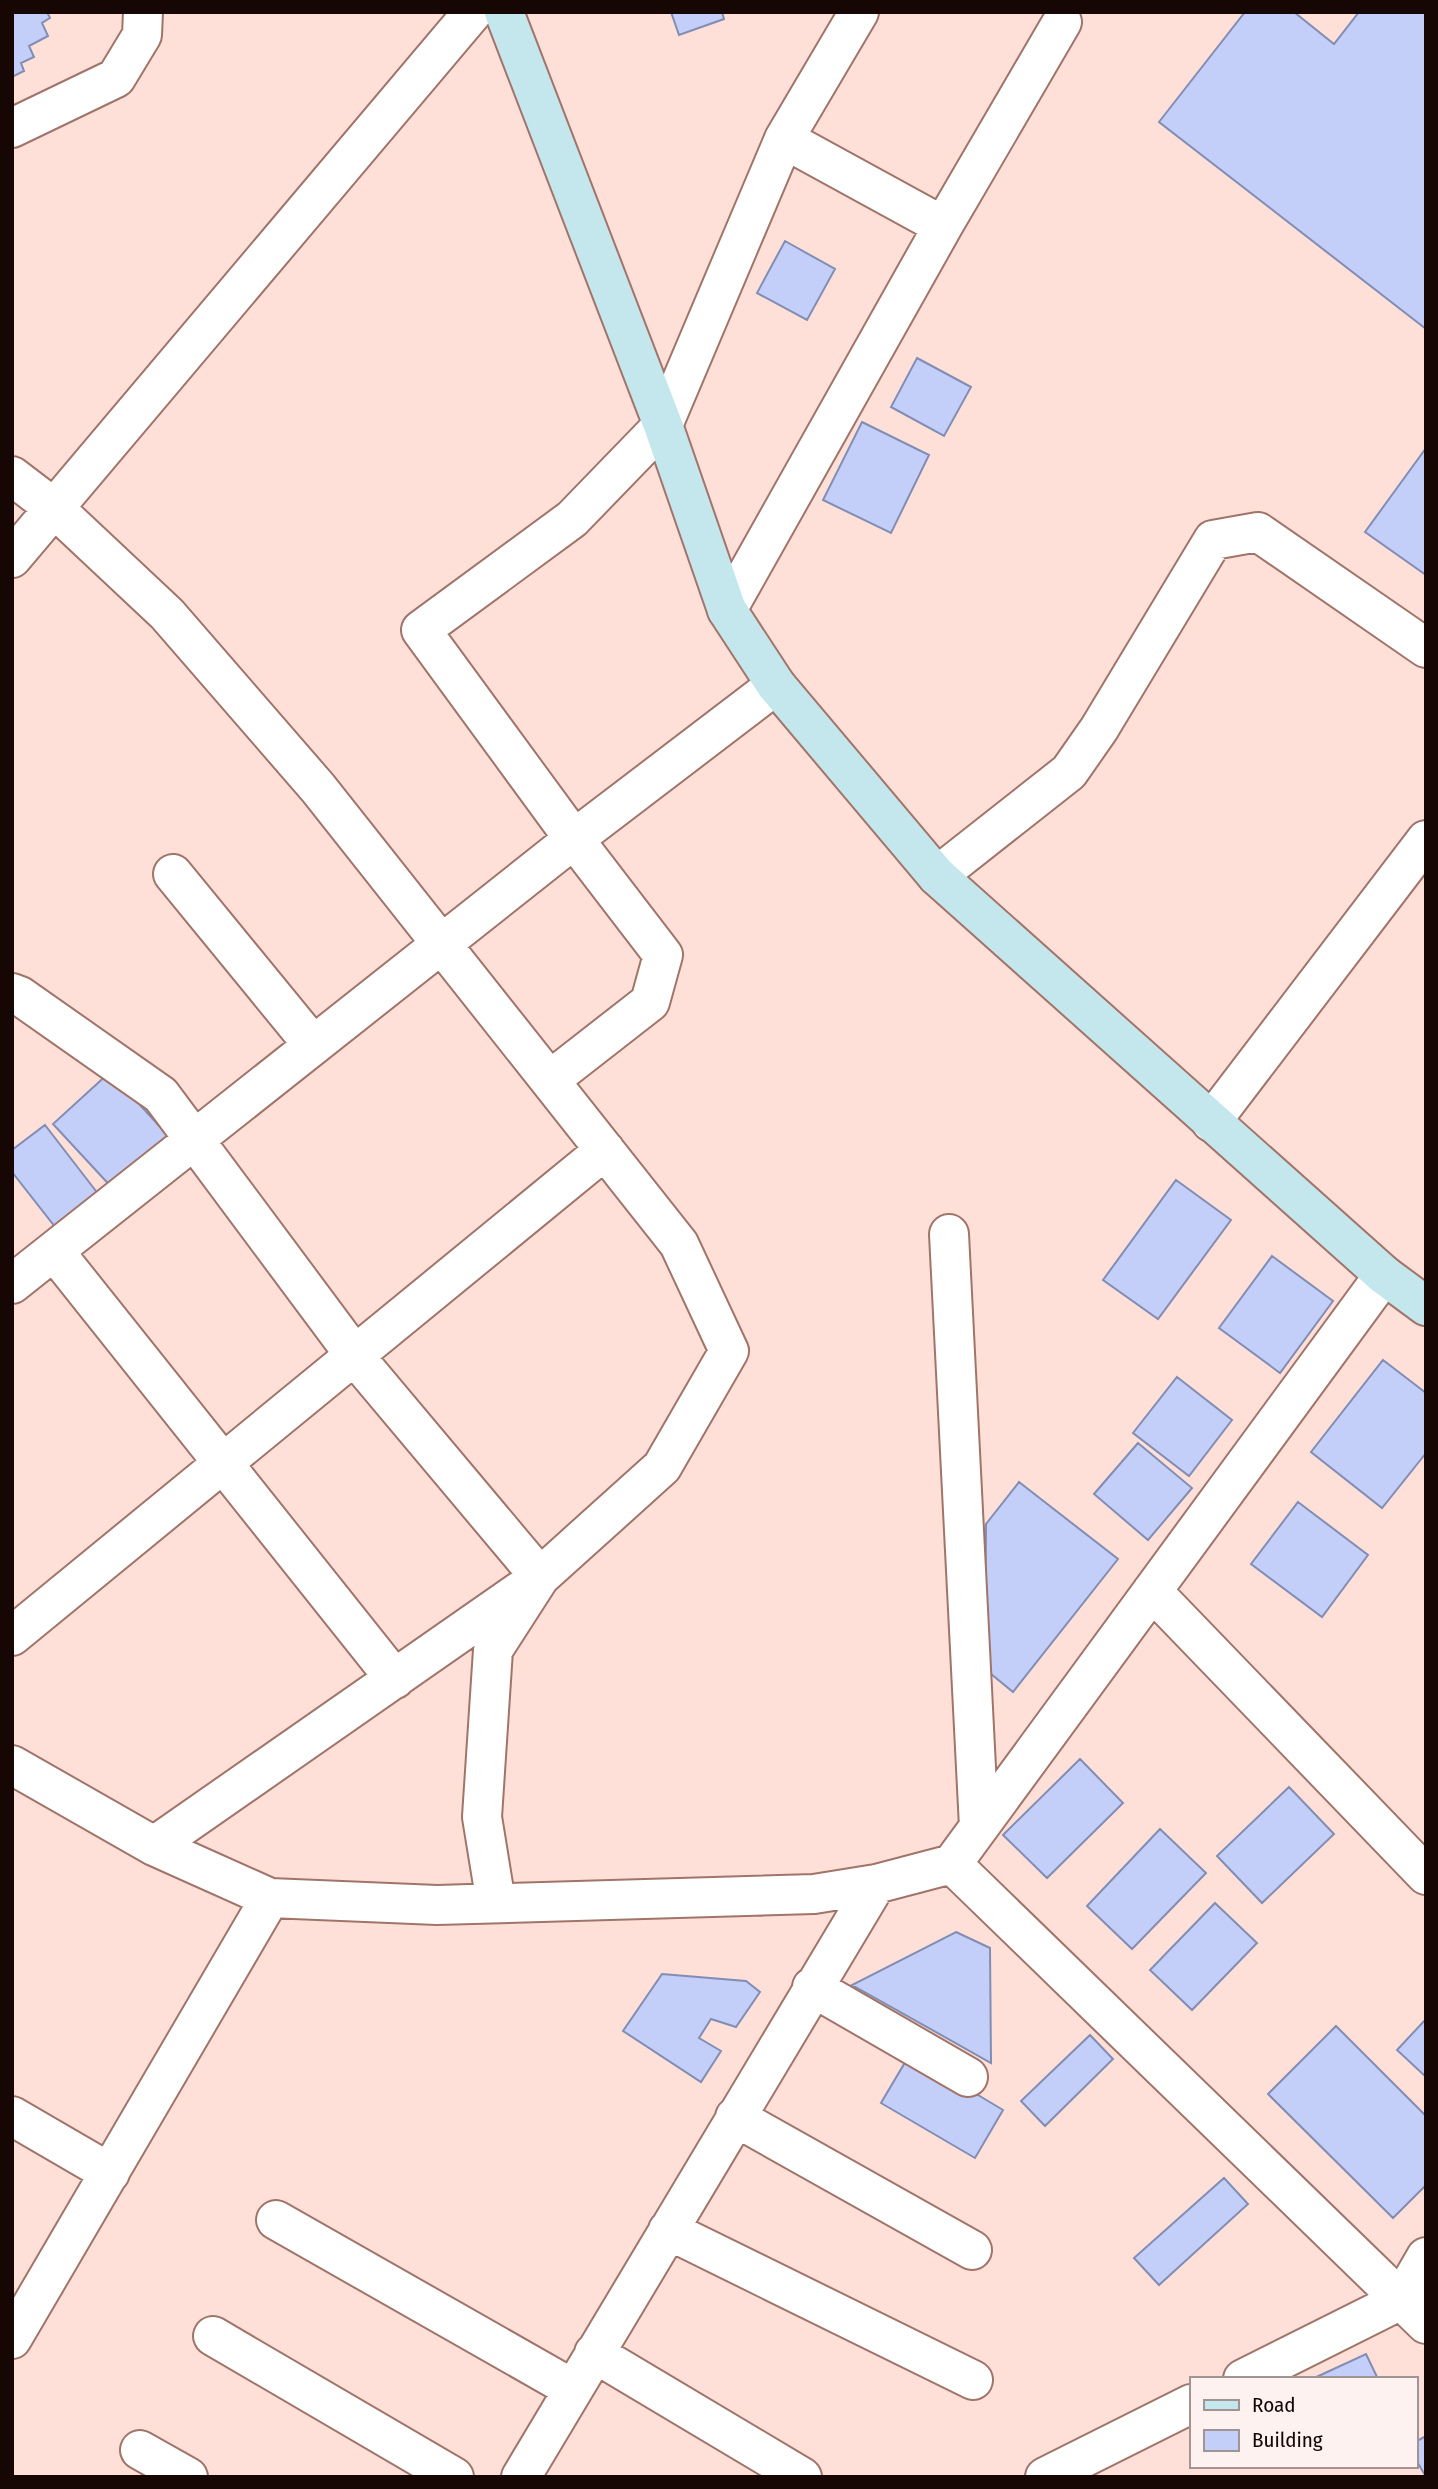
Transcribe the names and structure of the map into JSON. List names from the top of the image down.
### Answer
{
  "legend": ["Road", "Building"]
}
